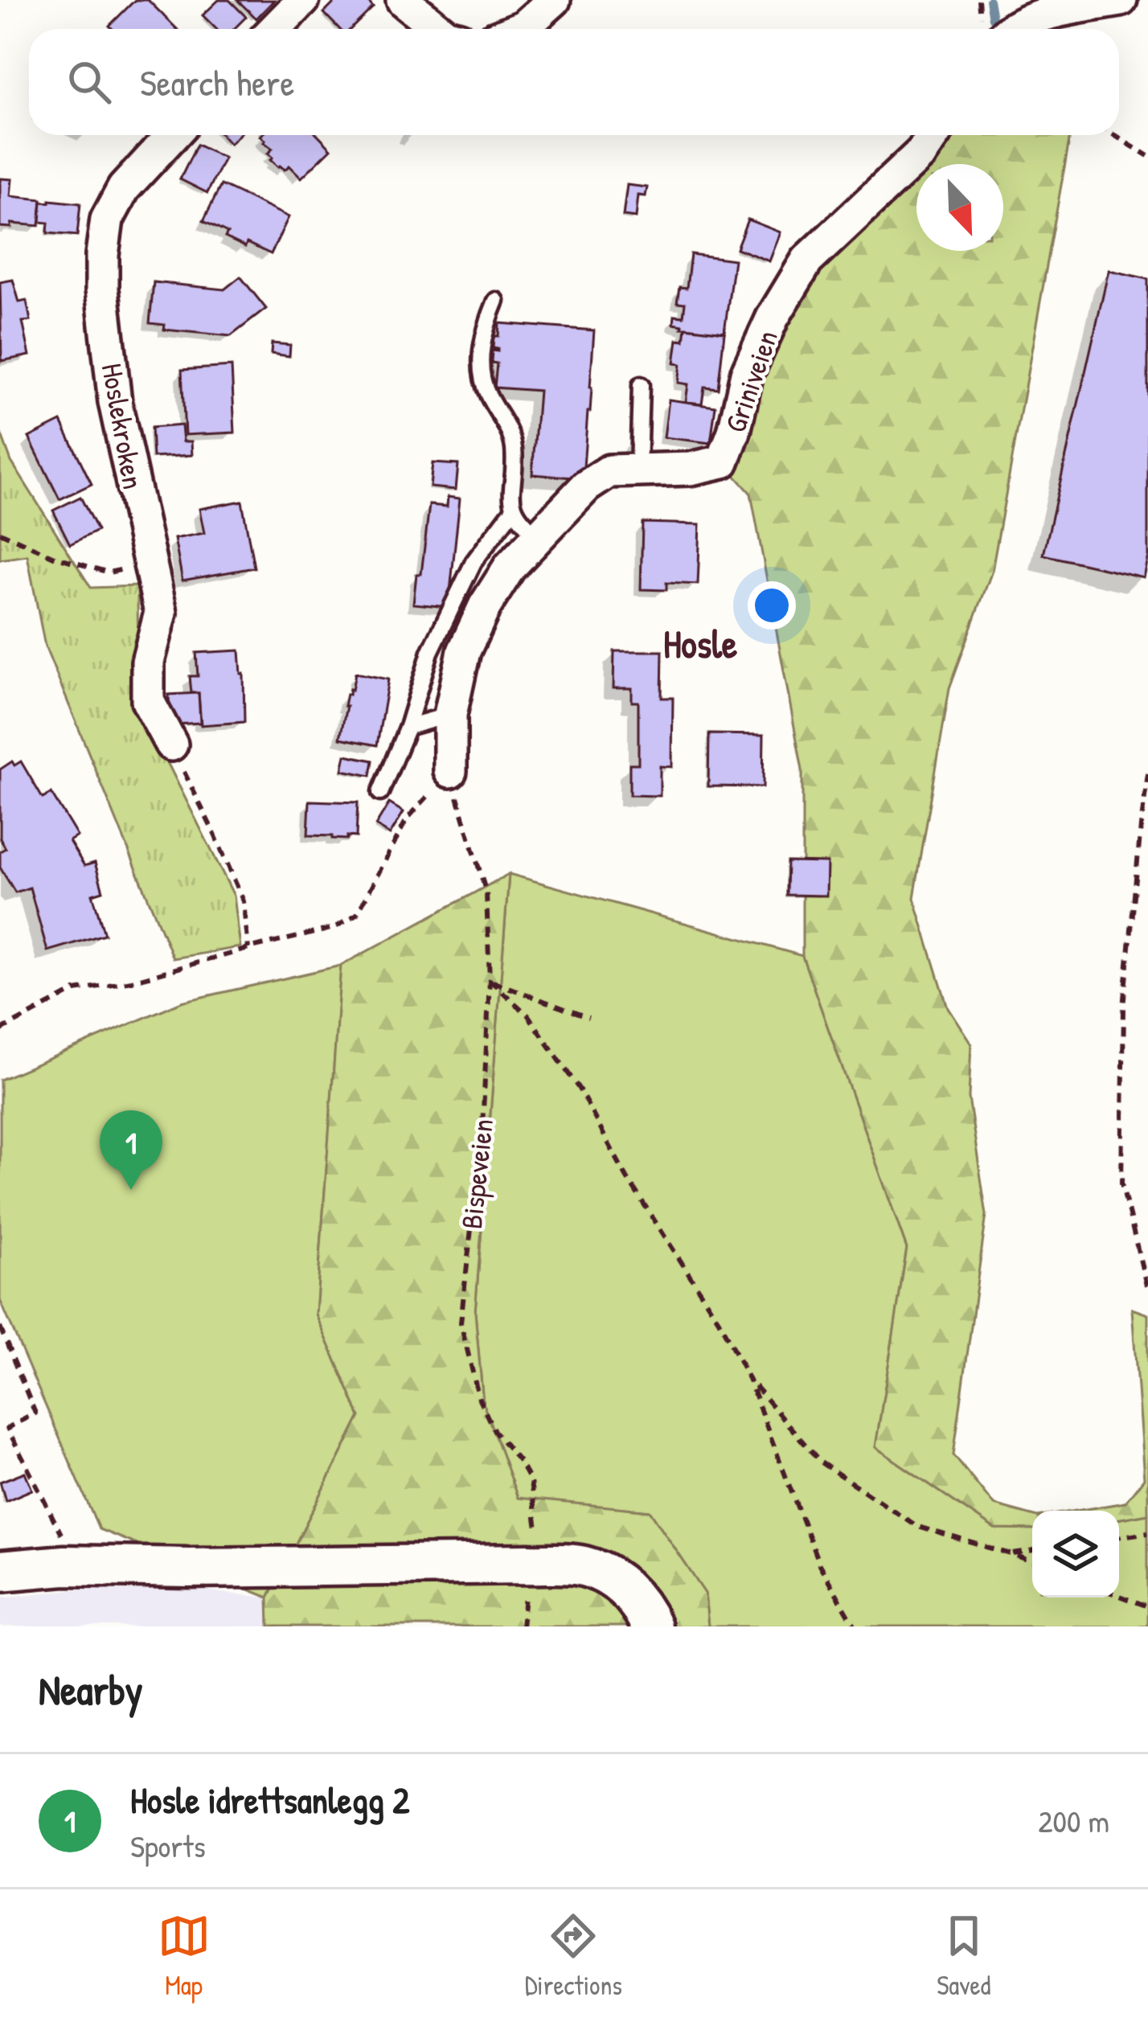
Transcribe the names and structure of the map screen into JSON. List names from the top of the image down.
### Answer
{
  "streets": {
    "street": ["Griniveien", "Hoslekroken"],
    "path": ["Bispeveien"]
  },
  "crossings": [
    ["Griniveien", "Bispeveien"]
  ],
  "districts": ["Hosle"],
  "north": "bottom right",
  "page": {
    "search": "Search here",
    "pins": "1",
    "heading": "Nearby",
    "list": [
      {
        "mark": "1",
        "name": "Hosle idrettsanlegg 2",
        "note": "Sports",
        "value": "200 m"
      }
    ],
    "nav": ["Map", "Directions", "Saved"]
  }
}
